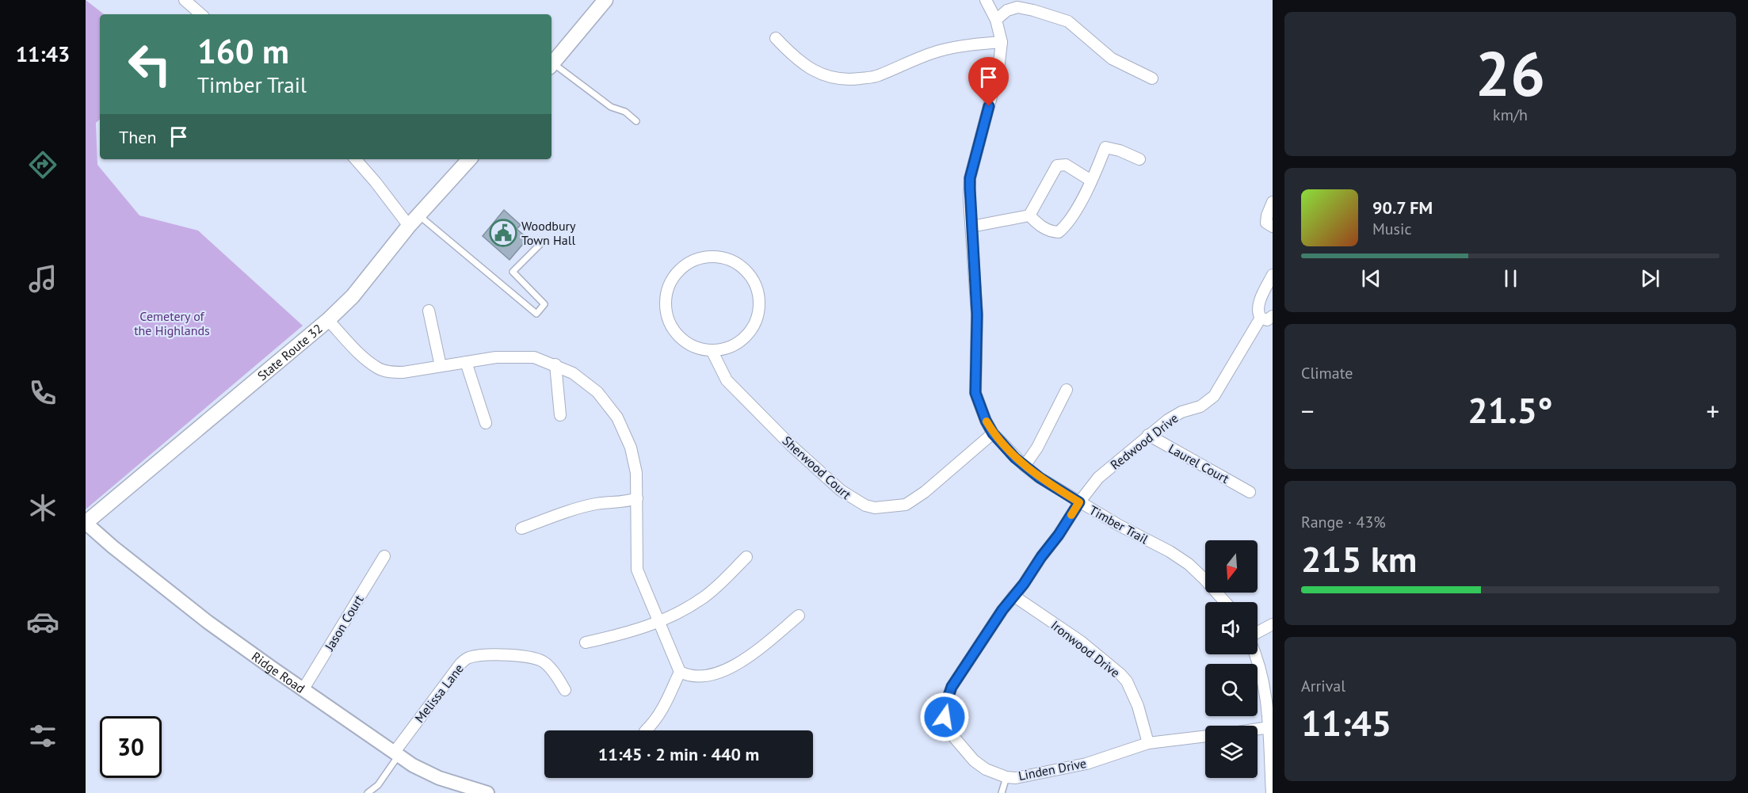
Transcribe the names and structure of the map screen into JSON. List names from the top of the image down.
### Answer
{
  "streets": {
    "main road": ["State Route 32"],
    "street": [
      "Redwood Drive",
      "Laurel Court",
      "Sherwood Court",
      "Timber Trail",
      "Jason Court",
      "Ironwood Drive",
      "Ridge Road",
      "Melissa Lane",
      "Linden Drive"
    ]
  },
  "crossings": [
    ["State Route 32", "Ridge Road"],
    ["Redwood Drive", "Laurel Court"],
    ["Redwood Drive", "Timber Trail"],
    ["Redwood Drive", "Linden Drive"],
    ["Sherwood Court", "Timber Trail"],
    ["Timber Trail", "Linden Drive"],
    ["Jason Court", "Ridge Road"],
    ["Ironwood Drive", "Linden Drive"],
    ["Ridge Road", "Melissa Lane"]
  ],
  "parks": ["Cemetery of the Highlands"],
  "places": {
    "public building": ["Woodbury Town Hall"]
  },
  "north": "bottom",
  "page": {
    "tabs": "11:43",
    "tile": [
      ["26", "km/h"],
      "Climate",
      ["Range · 43%", "215 km"],
      ["Arrival", "11:45"]
    ],
    "turn": ["160 m", "Timber Trail"],
    "then": "Then",
    "song": ["90.7 FM", "Music"],
    "heat": ["−", "21.5°", "+"],
    "limit": "30",
    "trip": "11:45 · 2 min · 440 m"
  }
}
